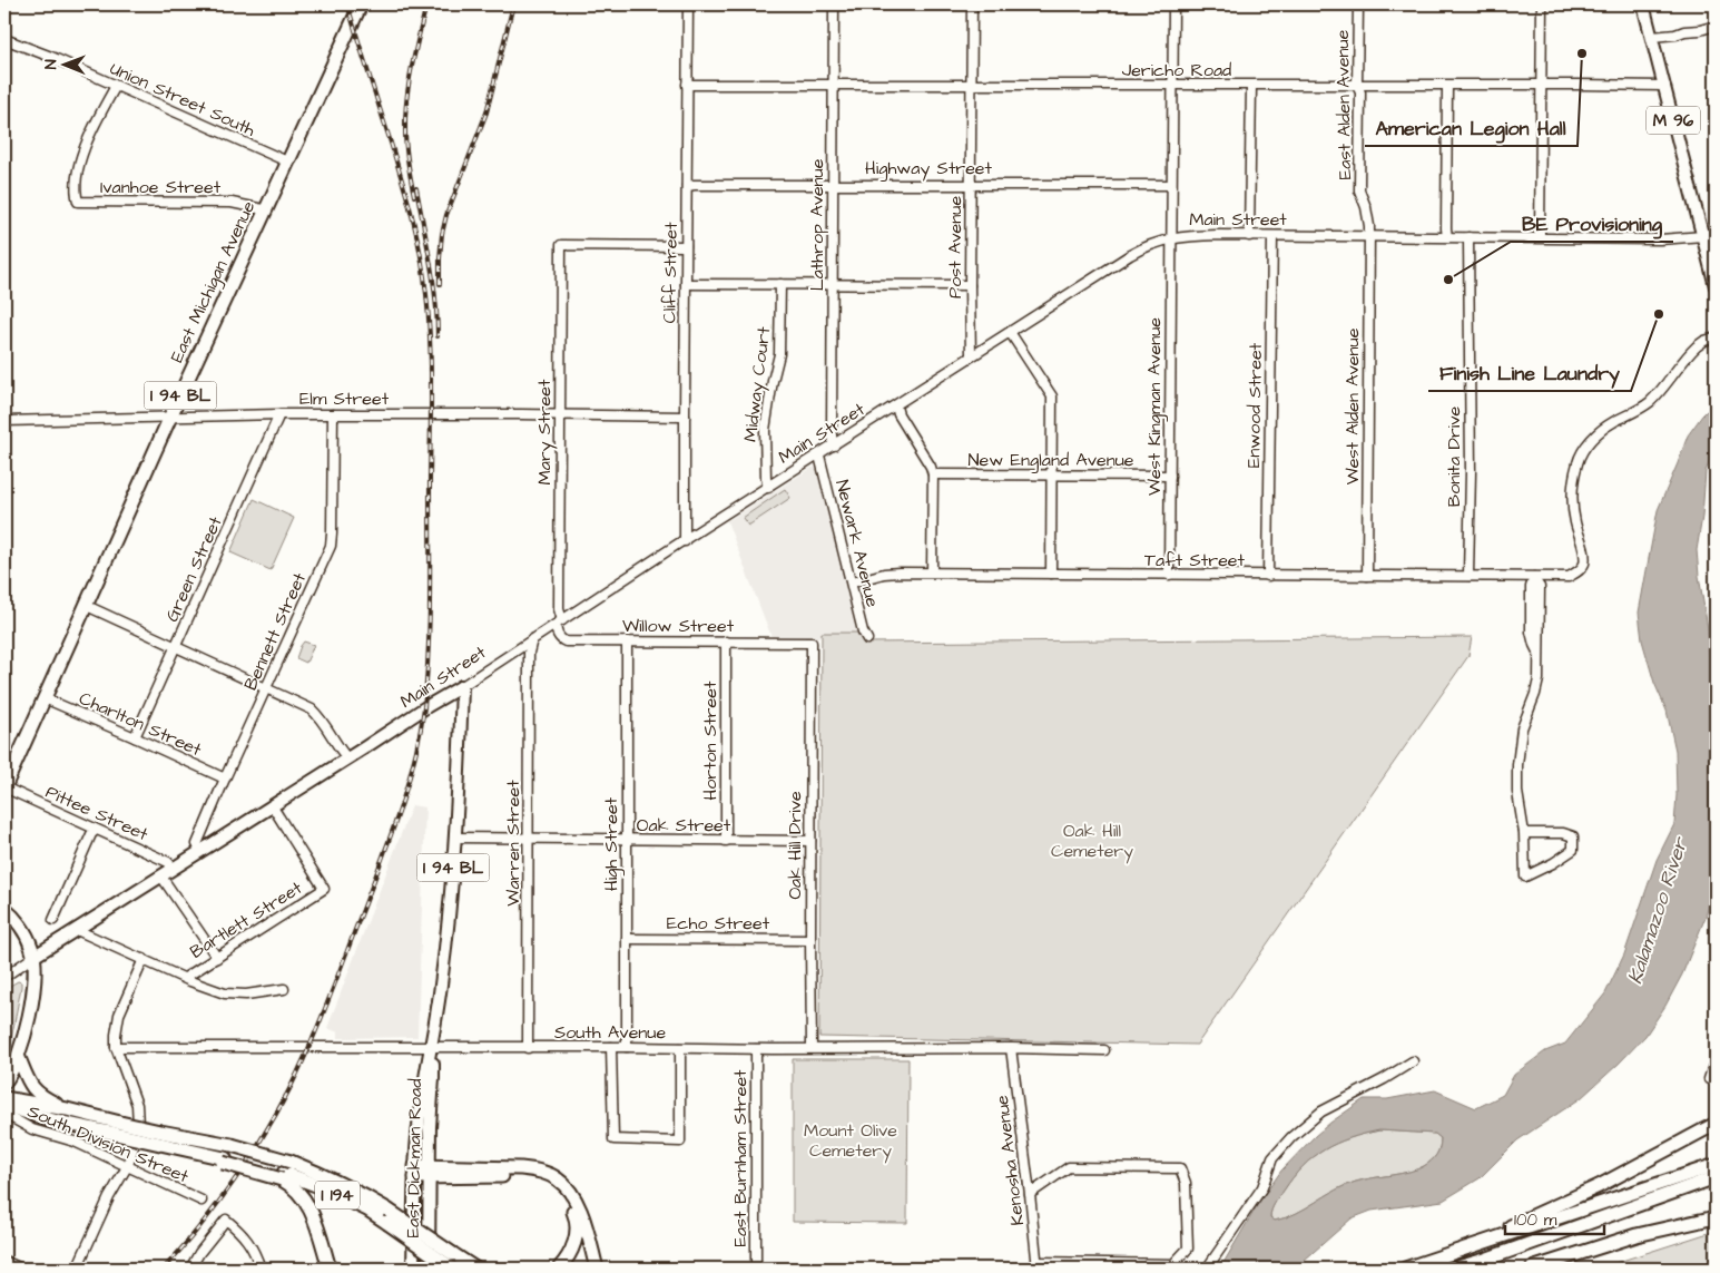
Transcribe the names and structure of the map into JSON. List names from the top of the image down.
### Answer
{
  "streets": {
    "highway": ["East Michigan Avenue", "I 94 BL", "I 194"],
    "main road": ["M 96", "Main Street", "East Dickman Road"],
    "street": [
      "Jericho Road",
      "Union Street South",
      "East Alden Avenue",
      "Highway Street",
      "Ivanhoe Street",
      "Lathrop Avenue",
      "Post Avenue",
      "Cliff Street",
      "Midway Court",
      "Elm Street",
      "Enwood Street",
      "West Kingman Avenue",
      "West Alden Avenue",
      "Mary Street",
      "Bonita Drive",
      "New England Avenue",
      "Newark Avenue",
      "Taft Street",
      "Green Street",
      "Willow Street",
      "Bennett Street",
      "Charlton Street",
      "Horton Street",
      "Pittee Street",
      "Oak Street",
      "Warren Street",
      "High Street",
      "Oak Hill Drive",
      "Bartlett Street",
      "Echo Street",
      "South Avenue",
      "South Division Street",
      "East Burnham Street",
      "Kenosha Avenue"
    ]
  },
  "crossings": [
    ["Jericho Road", "East Alden Avenue"],
    ["Jericho Road", "M 96"],
    ["Jericho Road", "Lathrop Avenue"],
    ["Jericho Road", "Post Avenue"],
    ["Jericho Road", "Cliff Street"],
    ["Jericho Road", "West Kingman Avenue"],
    ["Union Street South", "Ivanhoe Street"],
    ["Union Street South", "East Michigan Avenue"],
    ["East Alden Avenue", "Main Street"],
    ["East Alden Avenue", "West Alden Avenue"],
    ["M 96", "Main Street"],
    ["Highway Street", "Lathrop Avenue"],
    ["Highway Street", "Post Avenue"],
    ["Highway Street", "Cliff Street"],
    ["Highway Street", "West Kingman Avenue"],
    ["Ivanhoe Street", "East Michigan Avenue"],
    ["Main Street", "Lathrop Avenue"],
    ["Main Street", "Post Avenue"],
    ["Main Street", "Cliff Street"],
    ["Main Street", "Midway Court"],
    ["Main Street", "Enwood Street"],
    ["Main Street", "West Kingman Avenue"],
    ["Main Street", "West Alden Avenue"],
    ["Main Street", "Mary Street"],
    ["Main Street", "Bonita Drive"],
    ["Main Street", "Newark Avenue"],
    ["Main Street", "Willow Street"],
    ["Main Street", "Bennett Street"],
    ["Main Street", "Pittee Street"],
    ["Main Street", "Warren Street"],
    ["Main Street", "Bartlett Street"],
    ["Main Street", "East Dickman Road"],
    ["Cliff Street", "Elm Street"],
    ["Cliff Street", "Mary Street"],
    ["East Michigan Avenue", "Elm Street"],
    ["East Michigan Avenue", "Charlton Street"],
    ["East Michigan Avenue", "Pittee Street"],
    ["Elm Street", "Mary Street"],
    ["Elm Street", "Green Street"],
    ["Elm Street", "Bennett Street"],
    ["Enwood Street", "Taft Street"],
    ["West Kingman Avenue", "New England Avenue"],
    ["West Kingman Avenue", "Taft Street"],
    ["West Alden Avenue", "Taft Street"],
    ["Mary Street", "Willow Street"],
    ["Bonita Drive", "Taft Street"],
    ["Newark Avenue", "Taft Street"],
    ["Green Street", "Charlton Street"],
    ["Willow Street", "Horton Street"],
    ["Willow Street", "High Street"],
    ["Willow Street", "Oak Hill Drive"],
    ["Bennett Street", "Charlton Street"],
    ["Horton Street", "Oak Street"],
    ["Oak Street", "Warren Street"],
    ["Oak Street", "High Street"],
    ["Oak Street", "Oak Hill Drive"],
    ["Oak Street", "East Dickman Road"],
    ["Warren Street", "South Avenue"],
    ["High Street", "Echo Street"],
    ["High Street", "South Avenue"],
    ["Oak Hill Drive", "Echo Street"],
    ["Oak Hill Drive", "South Avenue"],
    ["South Avenue", "East Dickman Road"],
    ["South Avenue", "East Burnham Street"],
    ["South Avenue", "Kenosha Avenue"]
  ],
  "water": ["Kalamazoo River"],
  "parks": ["Oak Hill Cemetery", "Mount Olive Cemetery"],
  "places": ["American Legion Hall", "BE Provisioning", "Finish Line Laundry"],
  "scale_bar": "100 m",
  "north": "left"
}
